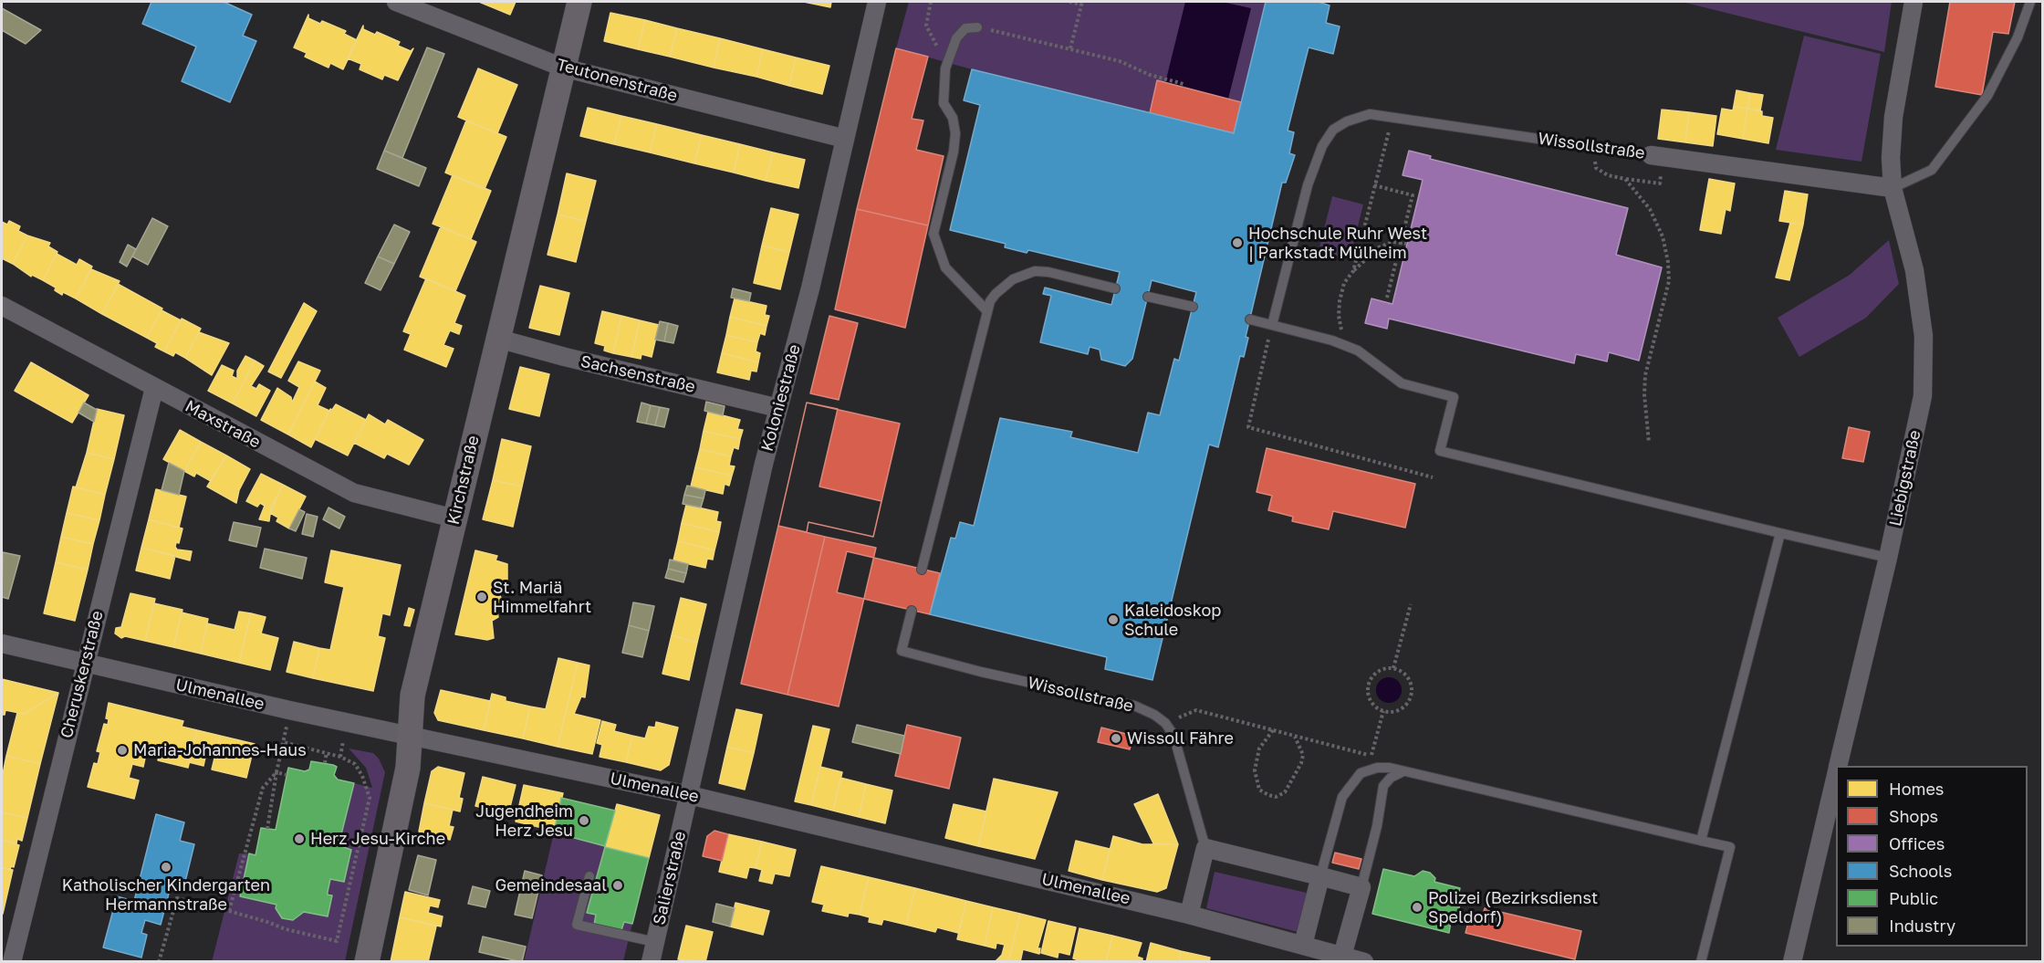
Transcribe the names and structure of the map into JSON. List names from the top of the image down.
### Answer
{
  "streets": {
    "street": [
      "Teutonenstraße",
      "Wissollstraße",
      "Sachsenstraße",
      "Koloniestraße",
      "Maxstraße",
      "Liebigstraße",
      "Kirchstraße",
      "Cheruskerstraße",
      "Ulmenallee",
      "Salierstraße"
    ]
  },
  "crossings": [
    ["Teutonenstraße", "Koloniestraße"],
    ["Teutonenstraße", "Kirchstraße"],
    ["Wissollstraße", "Liebigstraße"],
    ["Sachsenstraße", "Koloniestraße"],
    ["Sachsenstraße", "Kirchstraße"],
    ["Koloniestraße", "Ulmenallee"],
    ["Koloniestraße", "Salierstraße"],
    ["Maxstraße", "Kirchstraße"],
    ["Maxstraße", "Cheruskerstraße"],
    ["Kirchstraße", "Ulmenallee"],
    ["Cheruskerstraße", "Ulmenallee"],
    ["Ulmenallee", "Salierstraße"]
  ],
  "places": [
    "Hochschule Ruhr West | Parkstadt Mülheim",
    "St. Mariä Himmelfahrt",
    "Kaleidoskop Schule",
    "Wissoll Fähre",
    "Maria-Johannes-Haus",
    "Jugendheim Herz Jesu",
    "Herz Jesu-Kirche",
    "Katholischer Kindergarten Hermannstraße",
    "Gemeindesaal",
    "Polizei (Bezirksdienst Speldorf)"
  ],
  "legend": [
    "Homes",
    "Shops",
    "Offices",
    "Schools",
    "Public",
    "Industry"
  ]
}
